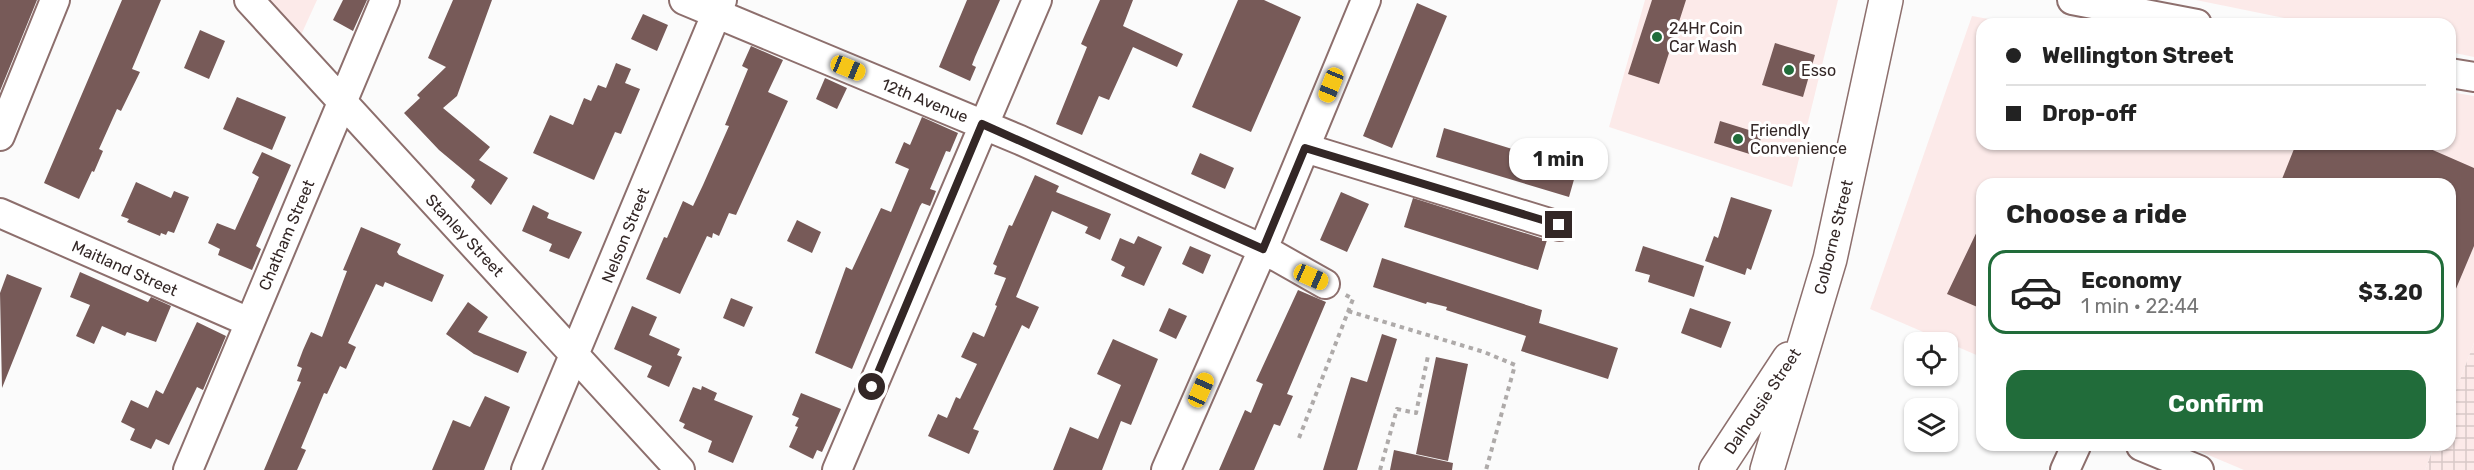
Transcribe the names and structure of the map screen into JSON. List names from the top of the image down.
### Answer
{
  "streets": {
    "main road": ["Colborne Street", "Dalhousie Street"],
    "street": [
      "12th Avenue",
      "Chatham Street",
      "Stanley Street",
      "Nelson Street",
      "Maitland Street"
    ]
  },
  "crossings": [
    ["12th Avenue", "Nelson Street"],
    ["Chatham Street", "Stanley Street"],
    ["Chatham Street", "Maitland Street"],
    ["Stanley Street", "Nelson Street"],
    ["Colborne Street", "Dalhousie Street"]
  ],
  "places": ["24Hr Coin Car Wash", "Esso", "Friendly Convenience"],
  "page": {
    "banner": ["Wellington Street", "Drop-off"],
    "bubble": "1 min",
    "heading": "Choose a ride",
    "list": [
      {
        "name": "Economy",
        "note": "1 min · 22:44",
        "value": "$3.20"
      }
    ],
    "buttons": "Confirm"
  }
}
